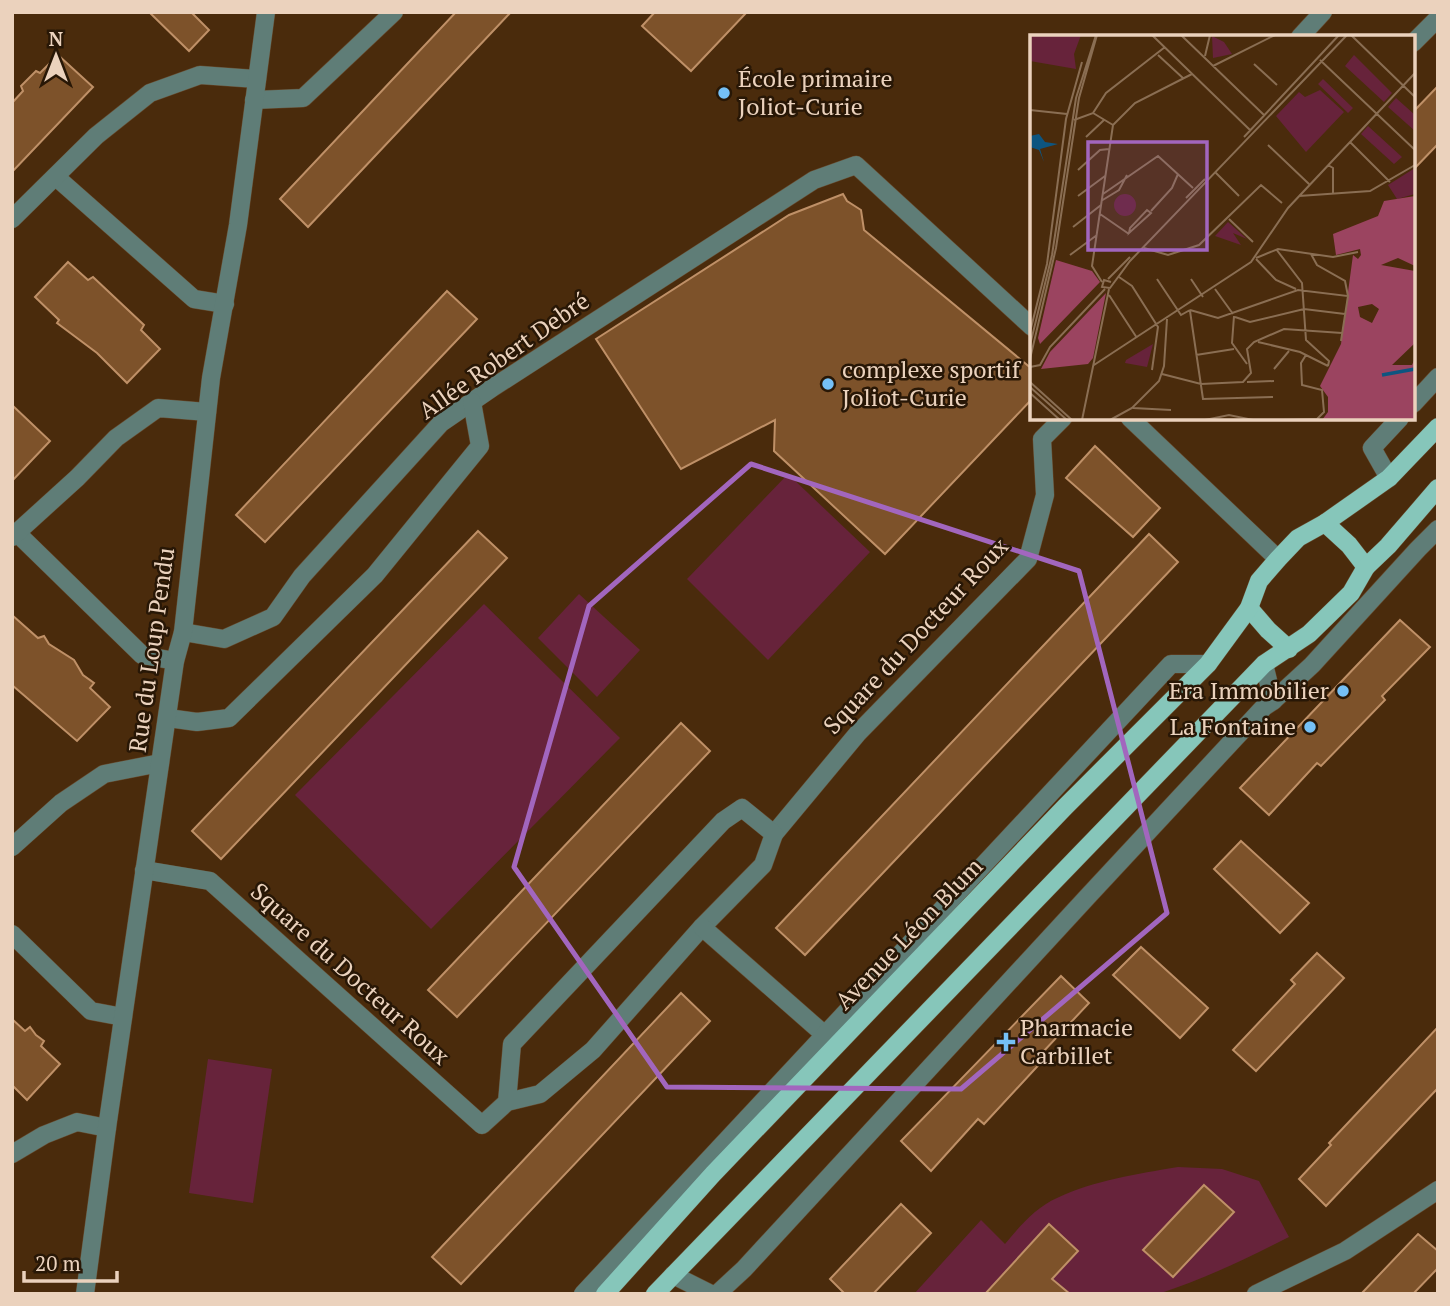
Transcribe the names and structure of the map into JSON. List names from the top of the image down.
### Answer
{
  "streets": {
    "main road": ["Avenue Léon Blum"],
    "street": ["Allée Robert Debré", "Square du Docteur Roux", "Rue du Loup Pendu"]
  },
  "crossings": [
    ["Allée Robert Debré", "Rue du Loup Pendu"],
    ["Square du Docteur Roux", "Rue du Loup Pendu"]
  ],
  "places": {
    "other": [
      "École primaire Joliot-Curie",
      "complexe sportif Joliot-Curie",
      "Era Immobilier",
      "La Fontaine"
    ],
    "health": ["Pharmacie Carbillet"]
  },
  "scale_bar": "20 m",
  "north": "top"
}
